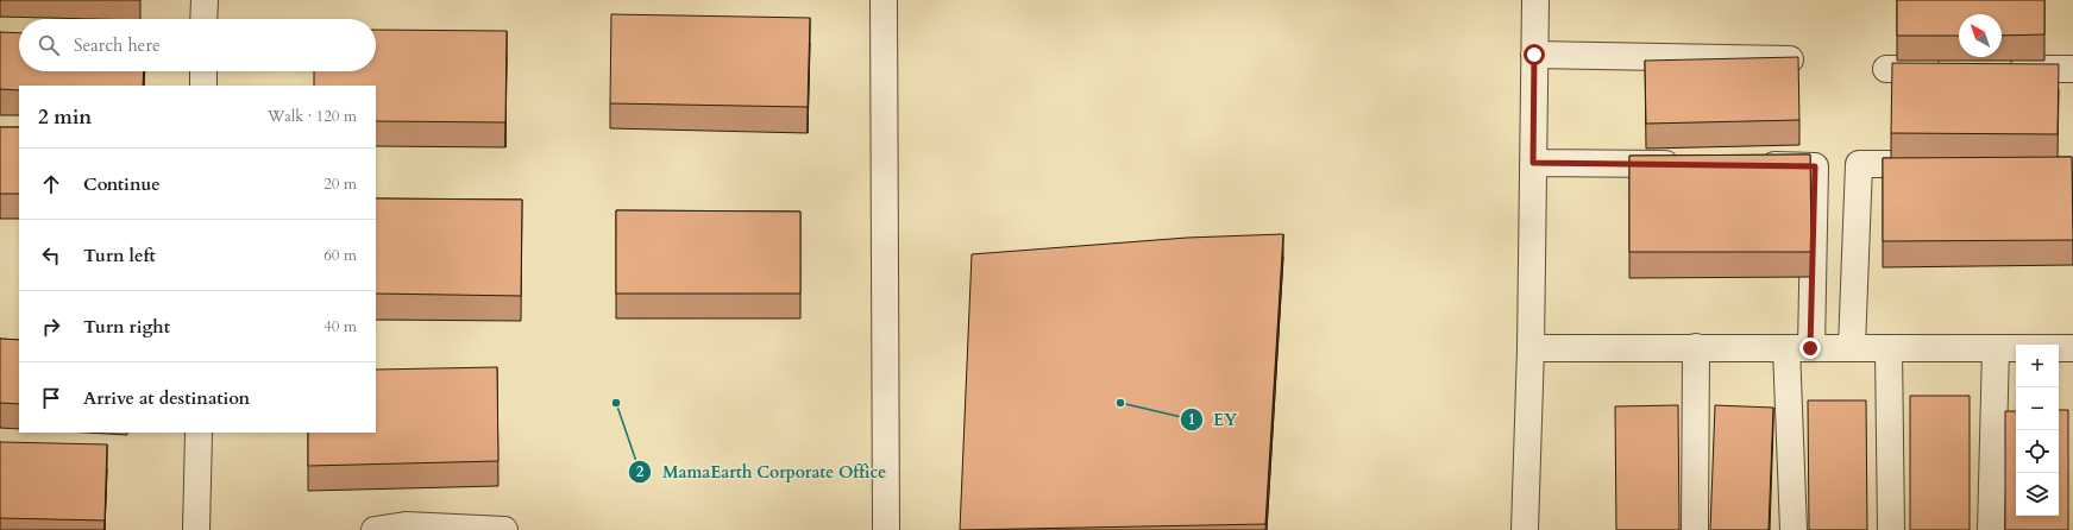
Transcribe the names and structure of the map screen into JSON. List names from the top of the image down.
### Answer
{
  "places": ["MamaEarth Corporate Office", "EY"],
  "north": "top left",
  "page": {
    "search": "Search here",
    "heading": ["2 min", "Walk · 120 m"],
    "list": [
      ["Continue", "20 m"],
      ["Turn left", "60 m"],
      ["Turn right", "40 m"],
      "Arrive at destination"
    ],
    "map_buttons": ["+", "−"]
  }
}
